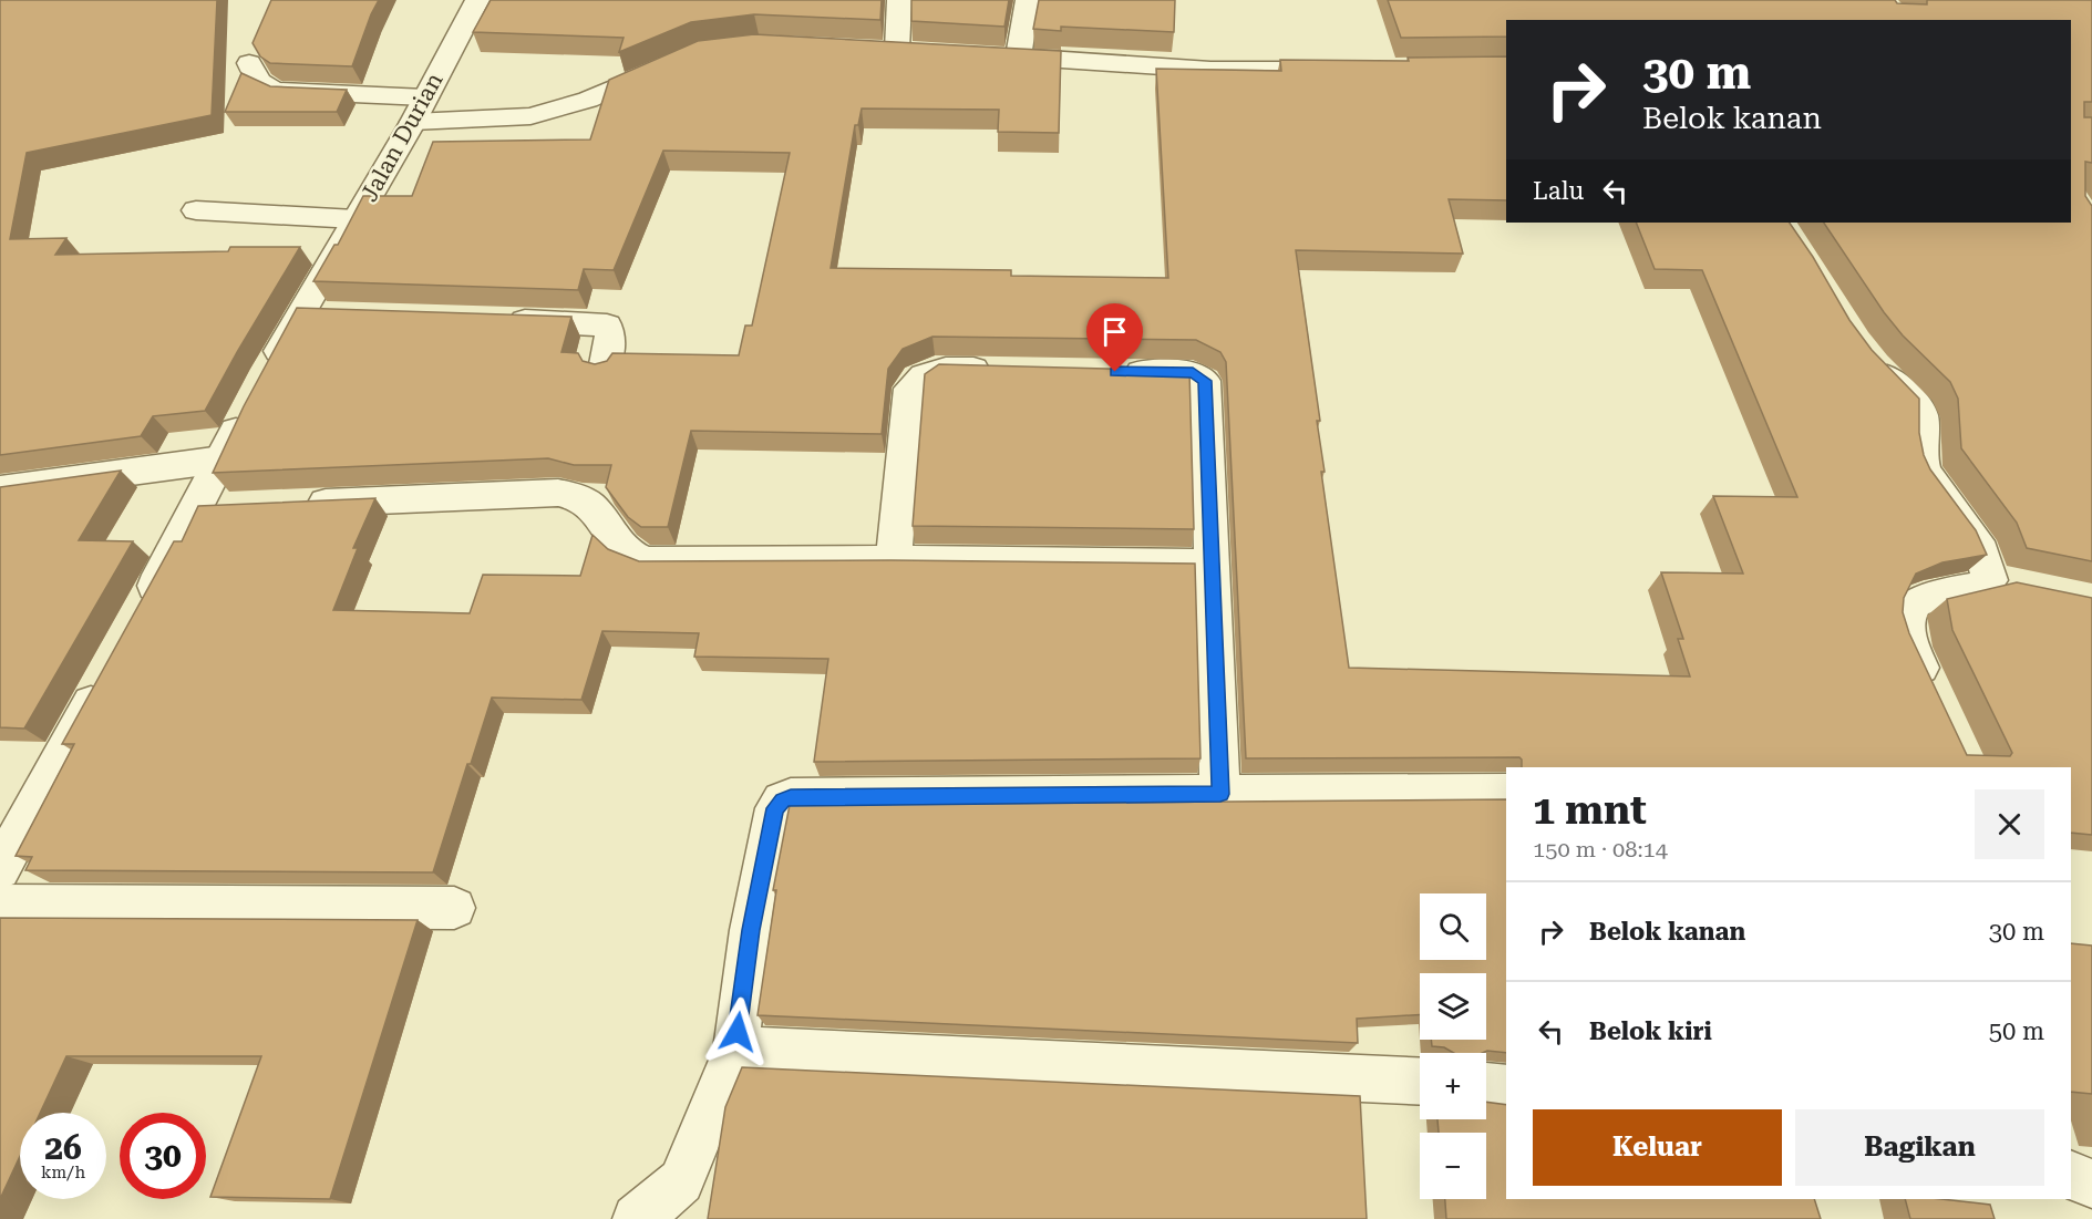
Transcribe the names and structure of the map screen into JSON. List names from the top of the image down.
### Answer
{
  "streets": {
    "street": ["Jalan Durian"]
  },
  "page": {
    "turn": ["30 m", "Belok kanan"],
    "then": "Lalu",
    "heading": ["1 mnt", "150 m · 08:14"],
    "list": [
      {
        "name": "Belok kanan",
        "value": "30 m"
      },
      {
        "name": "Belok kiri",
        "value": "50 m"
      }
    ],
    "map_buttons": ["+", "−"],
    "buttons": ["Keluar", "Bagikan"],
    "speed": "26 km/h",
    "limit": "30"
  }
}
